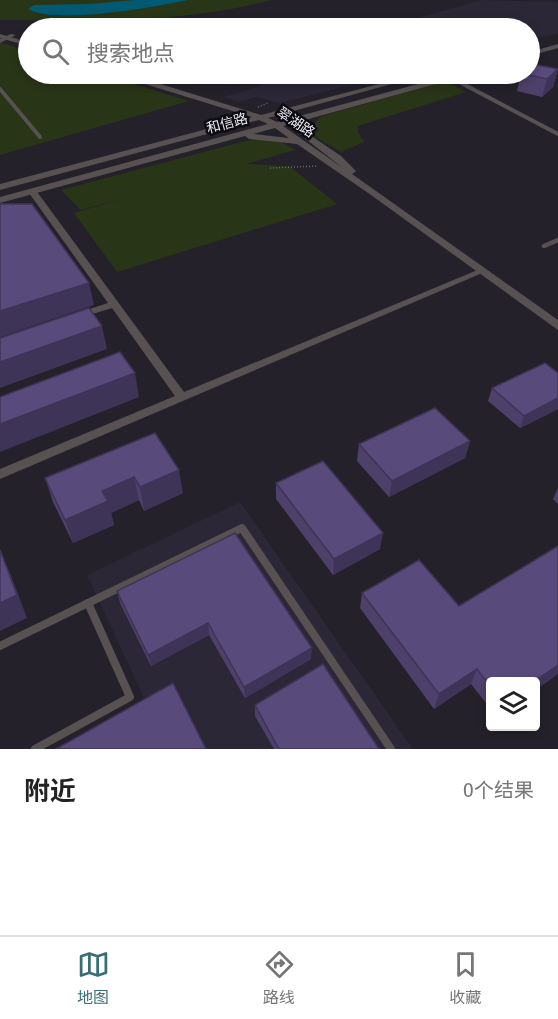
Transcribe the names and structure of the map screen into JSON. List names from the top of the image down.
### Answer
{
  "streets": {
    "street": ["翠湖路", "和信路"]
  },
  "crossings": [
    ["翠湖路", "和信路"]
  ],
  "page": {
    "search": "搜索地点",
    "heading": ["附近", "0个结果"],
    "nav": ["地图", "路线", "收藏"]
  }
}
